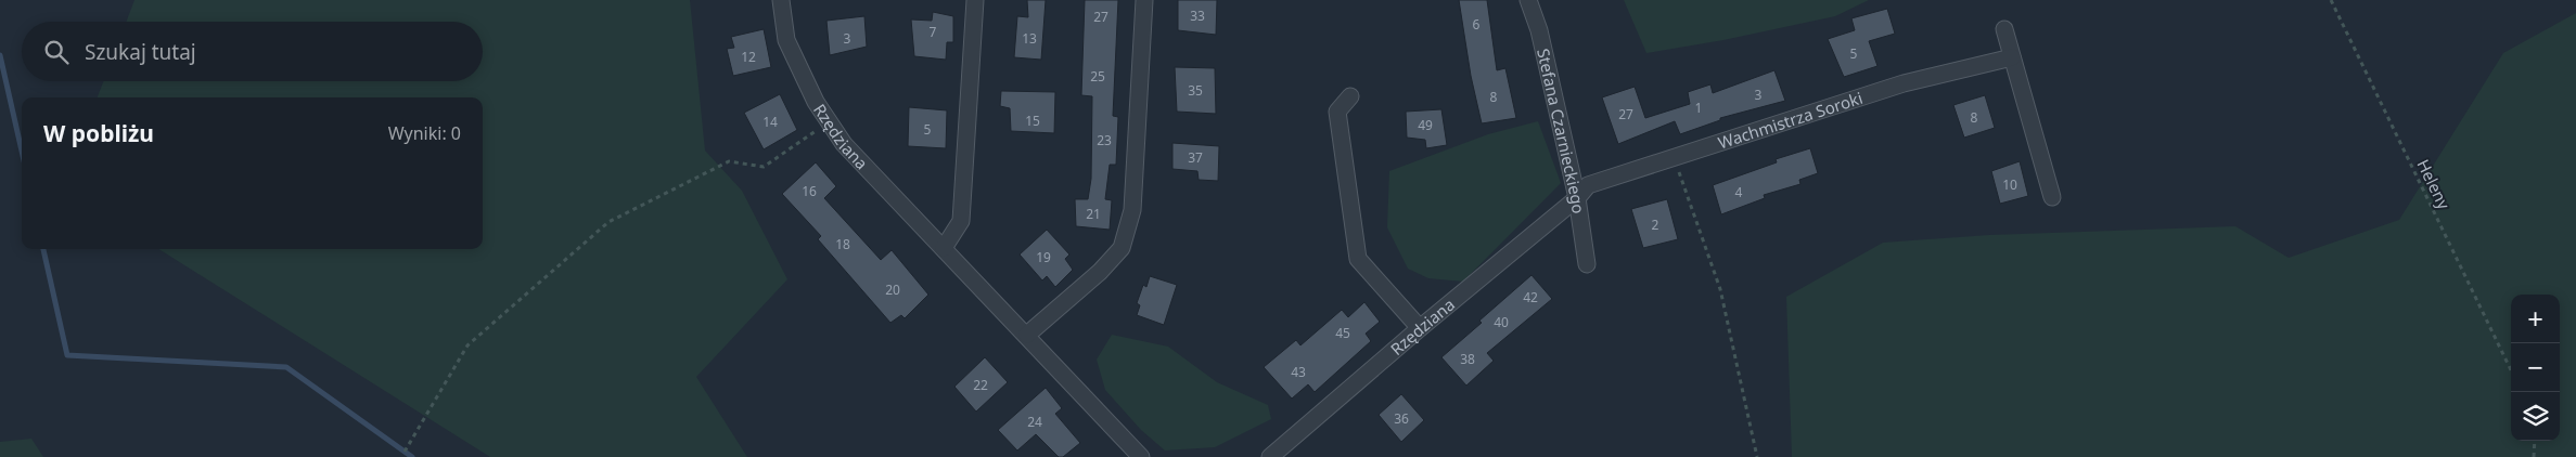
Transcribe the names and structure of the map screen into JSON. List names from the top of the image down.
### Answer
{
  "streets": {
    "street": ["Wachmistrza Soroki", "Stefana Czarnieckiego", "Rzędziana"],
    "path": ["Heleny"]
  },
  "crossings": [
    ["Wachmistrza Soroki", "Stefana Czarnieckiego"],
    ["Wachmistrza Soroki", "Rzędziana"],
    ["Stefana Czarnieckiego", "Rzędziana"]
  ],
  "house_numbers": [
    "33",
    "27",
    "6",
    "7",
    "3",
    "13",
    "5",
    "12",
    "25",
    "35",
    "3",
    "8",
    "1",
    "27",
    "8",
    "15",
    "14",
    "49",
    "5",
    "23",
    "37",
    "10",
    "16",
    "4",
    "21",
    "2",
    "18",
    "19",
    "20",
    "42",
    "40",
    "45",
    "38",
    "43",
    "22",
    "36",
    "24"
  ],
  "page": {
    "search": "Szukaj tutaj",
    "heading": ["W pobliżu", "Wyniki: 0"],
    "map_buttons": ["+", "−"]
  }
}
